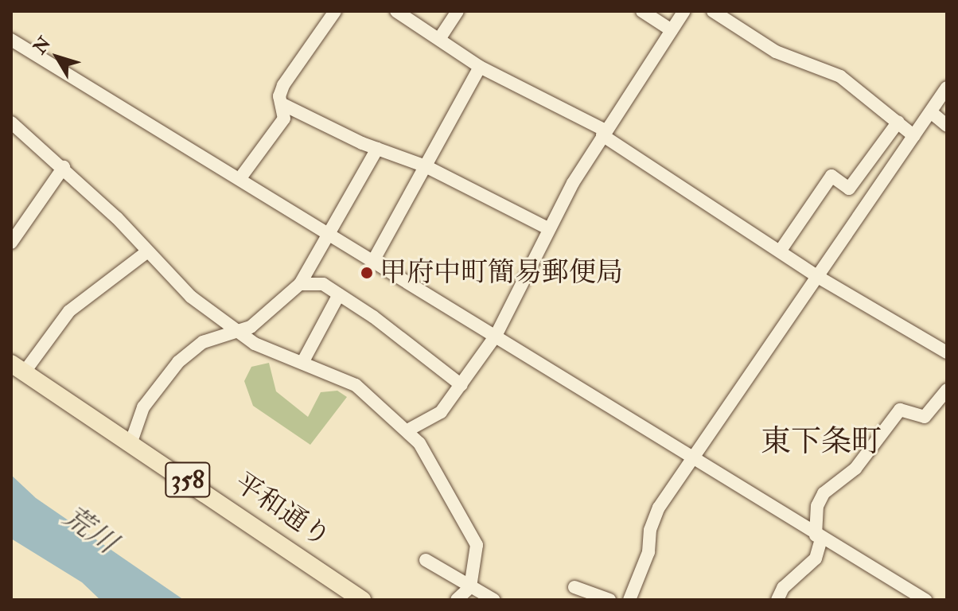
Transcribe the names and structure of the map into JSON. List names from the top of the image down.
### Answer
{
  "streets": {
    "highway": ["358", "平和通り"]
  },
  "districts": ["東下条町"],
  "water": ["荒川"],
  "places": ["甲府中町簡易郵便局"],
  "north": "top left"
}
